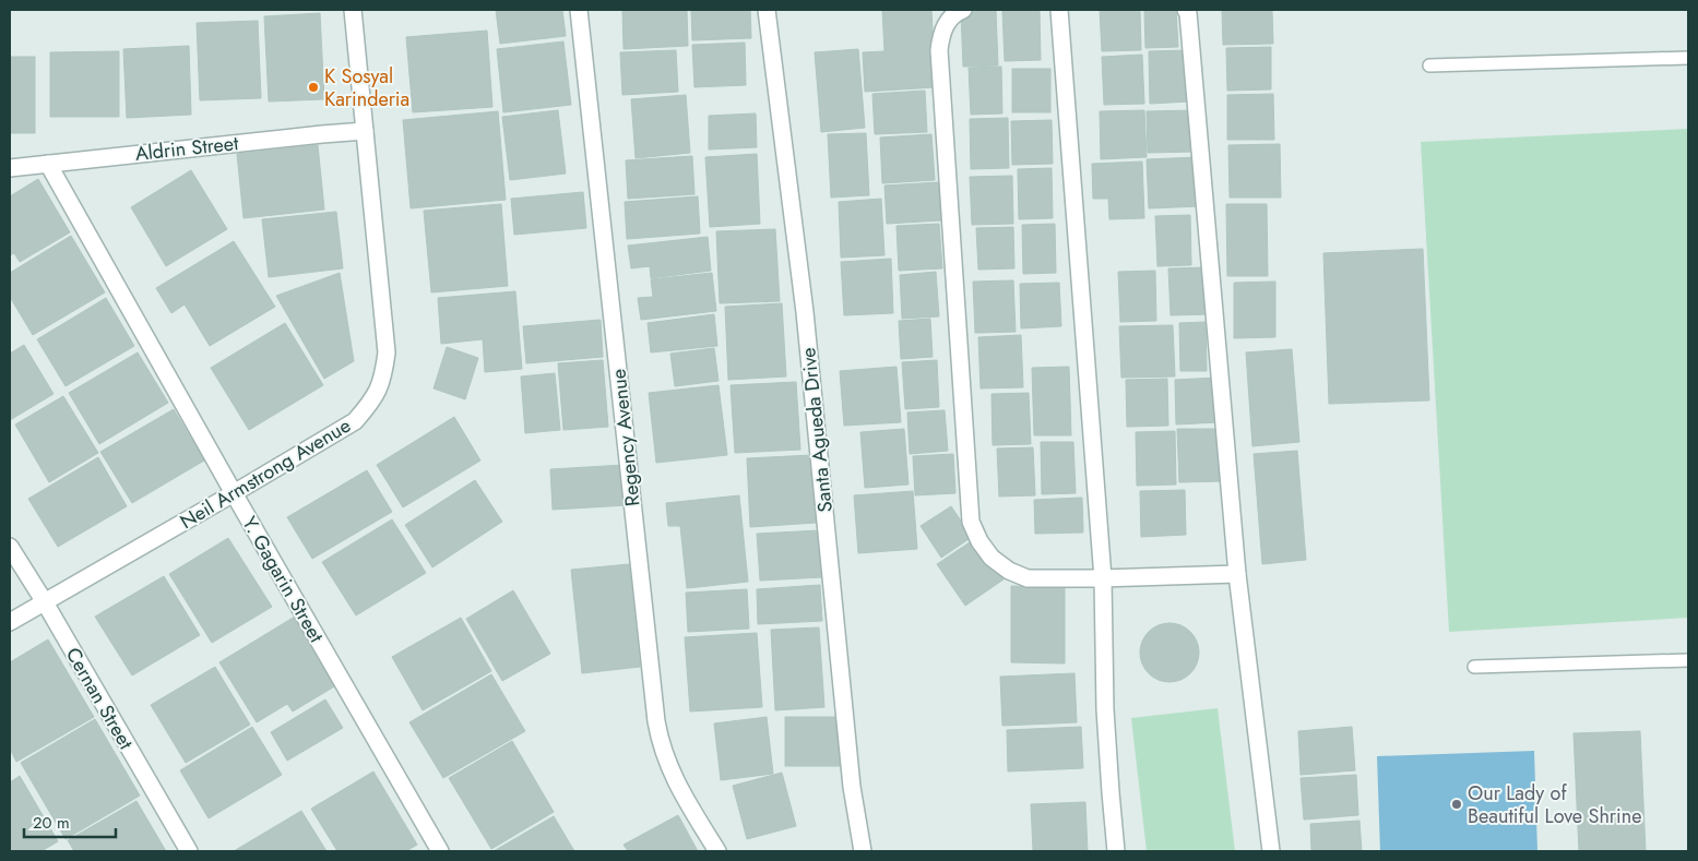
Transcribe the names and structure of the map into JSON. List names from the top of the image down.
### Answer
{
  "streets": {
    "street": [
      "Aldrin Street",
      "Santa Agueda Drive",
      "Regency Avenue",
      "Neil Armstrong Avenue",
      "Y. Gagarin Street",
      "Cernan Street"
    ]
  },
  "crossings": [
    ["Aldrin Street", "Neil Armstrong Avenue"],
    ["Aldrin Street", "Y. Gagarin Street"],
    ["Neil Armstrong Avenue", "Y. Gagarin Street"],
    ["Neil Armstrong Avenue", "Cernan Street"]
  ],
  "places": ["K Sosyal Karinderia", "Our Lady of Beautiful Love Shrine"],
  "scale_bar": "20 m"
}
